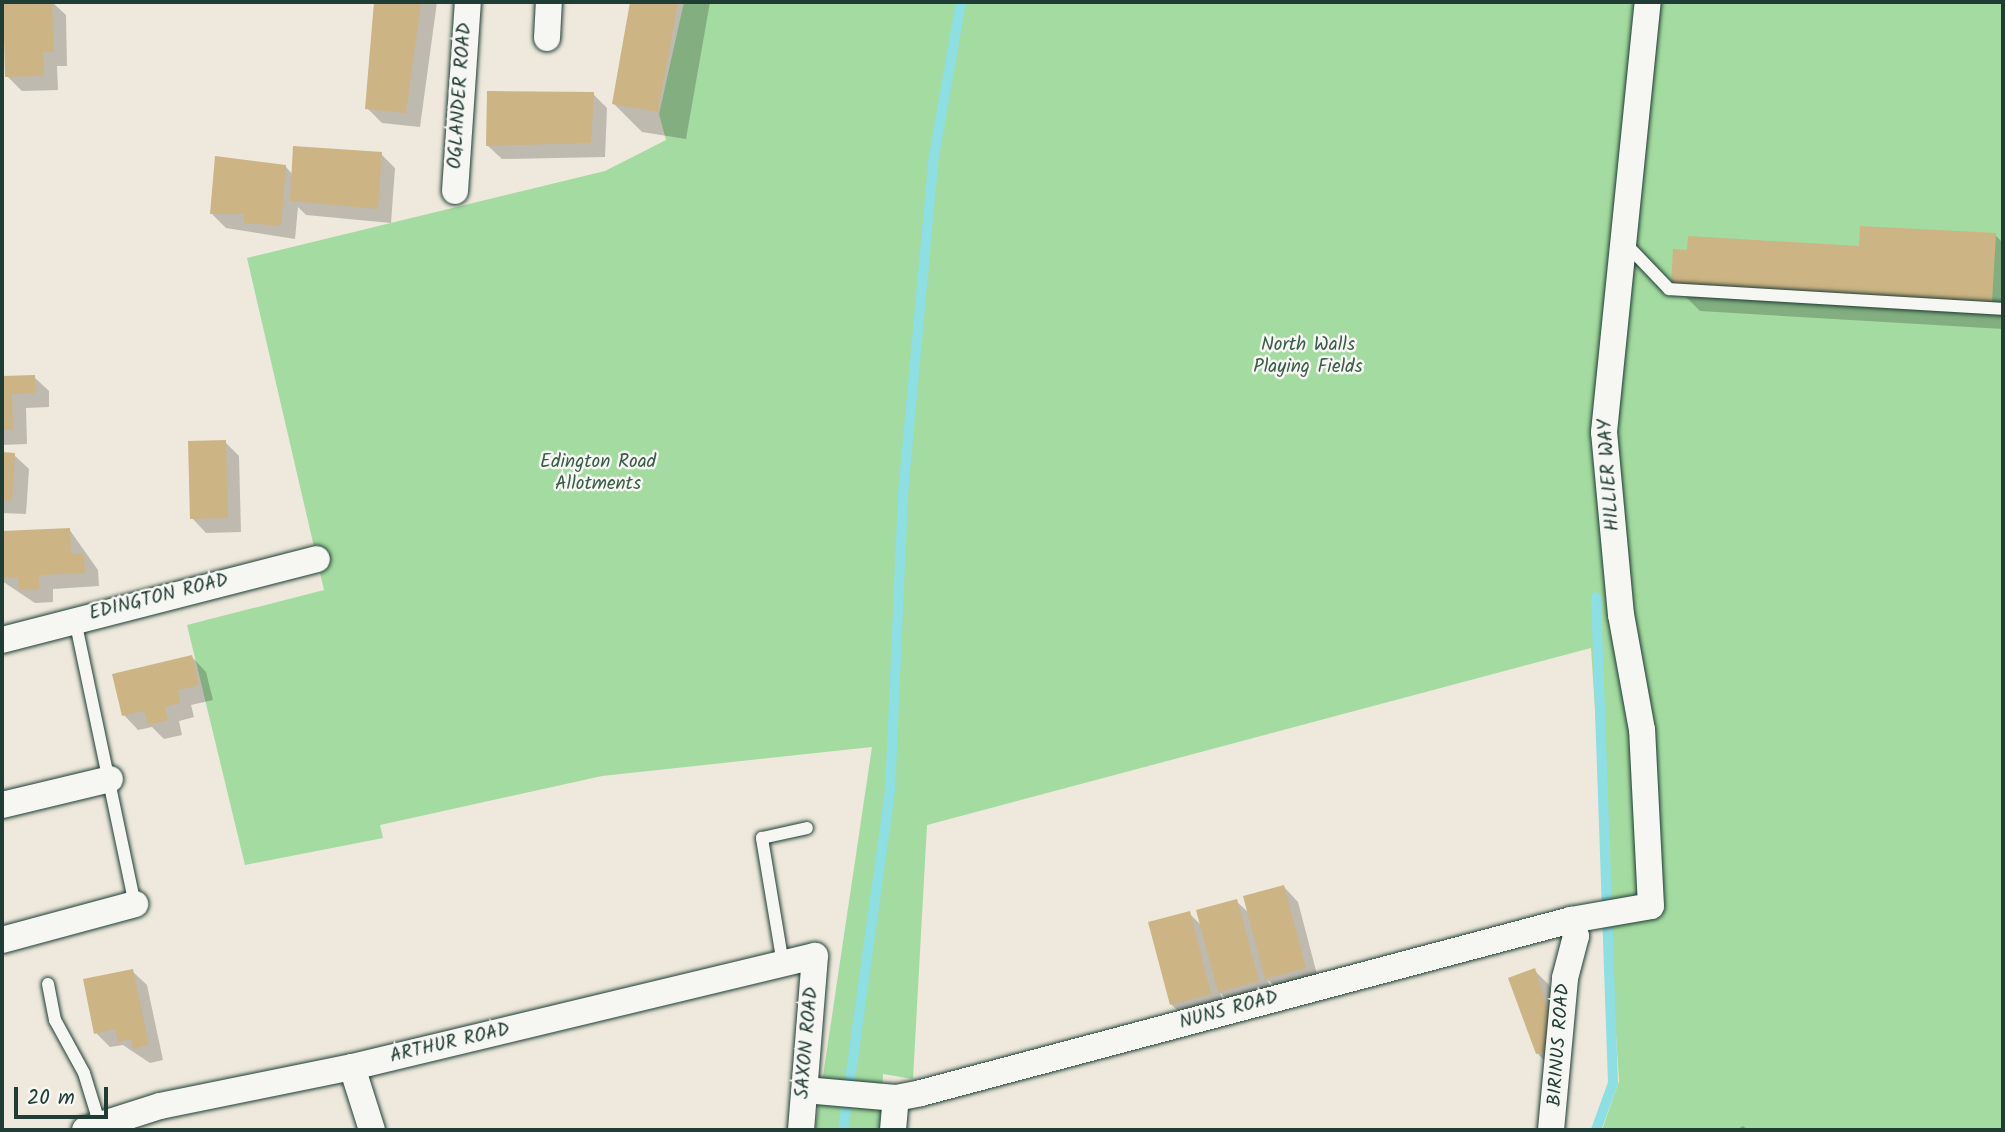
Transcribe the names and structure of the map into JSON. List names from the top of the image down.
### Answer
{
  "streets": {
    "street": [
      "OGLANDER ROAD",
      "HILLIER WAY",
      "EDINGTON ROAD",
      "NUNS ROAD",
      "SAXON ROAD",
      "ARTHUR ROAD",
      "BIRINUS ROAD"
    ]
  },
  "crossings": [
    ["HILLIER WAY", "NUNS ROAD"],
    ["NUNS ROAD", "SAXON ROAD"],
    ["NUNS ROAD", "BIRINUS ROAD"],
    ["SAXON ROAD", "ARTHUR ROAD"]
  ],
  "parks": ["North Walls Playing Fields", "Edington Road Allotments"],
  "scale_bar": "20 m"
}
